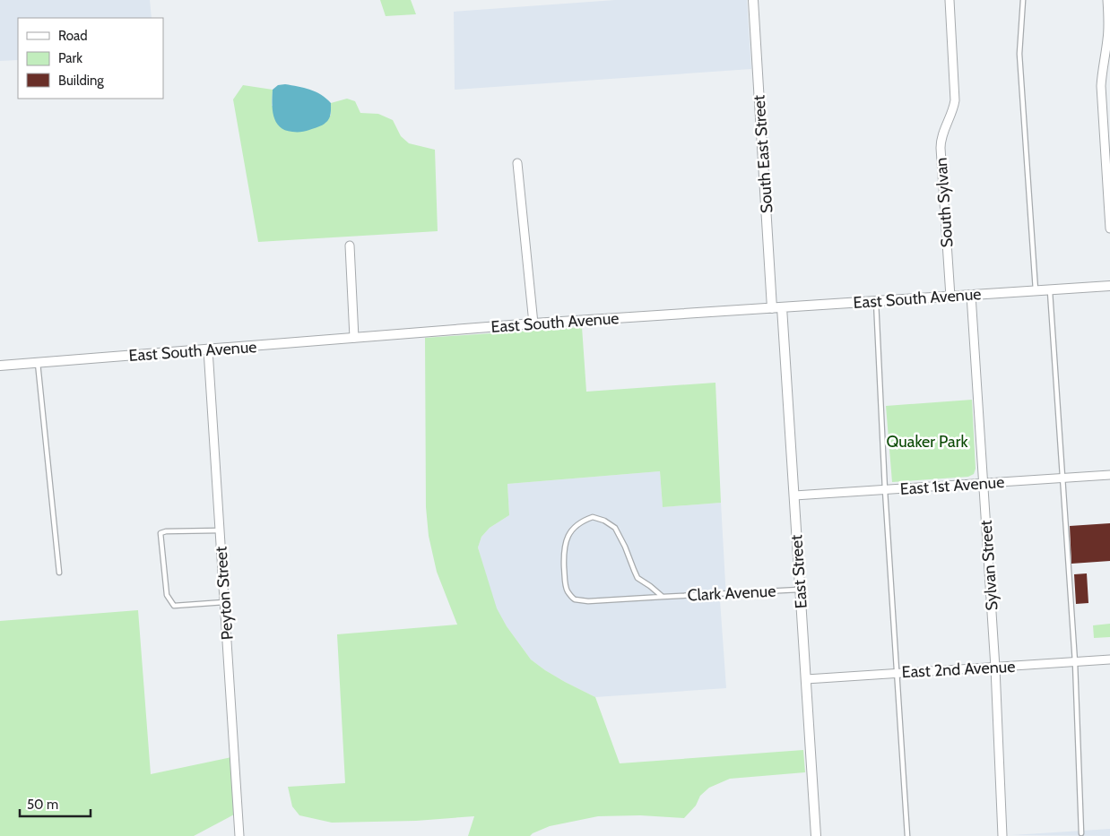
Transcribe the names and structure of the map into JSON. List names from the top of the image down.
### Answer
{
  "streets": {
    "street": [
      "South East Street",
      "South Sylvan",
      "East South Avenue",
      "East 1st Avenue",
      "Sylvan Street",
      "East Street",
      "Peyton Street",
      "East 2nd Avenue"
    ],
    "lane": ["Clark Avenue"]
  },
  "crossings": [
    ["South East Street", "East South Avenue"],
    ["South Sylvan", "East South Avenue"],
    ["East South Avenue", "Sylvan Street"],
    ["East South Avenue", "East Street"],
    ["East South Avenue", "Peyton Street"],
    ["East 1st Avenue", "Sylvan Street"],
    ["East 1st Avenue", "East Street"],
    ["Sylvan Street", "East 2nd Avenue"],
    ["East Street", "Clark Avenue"],
    ["East Street", "East 2nd Avenue"]
  ],
  "parks": ["Quaker Park"],
  "legend": ["Road", "Park", "Building"],
  "scale_bar": "50 m"
}
